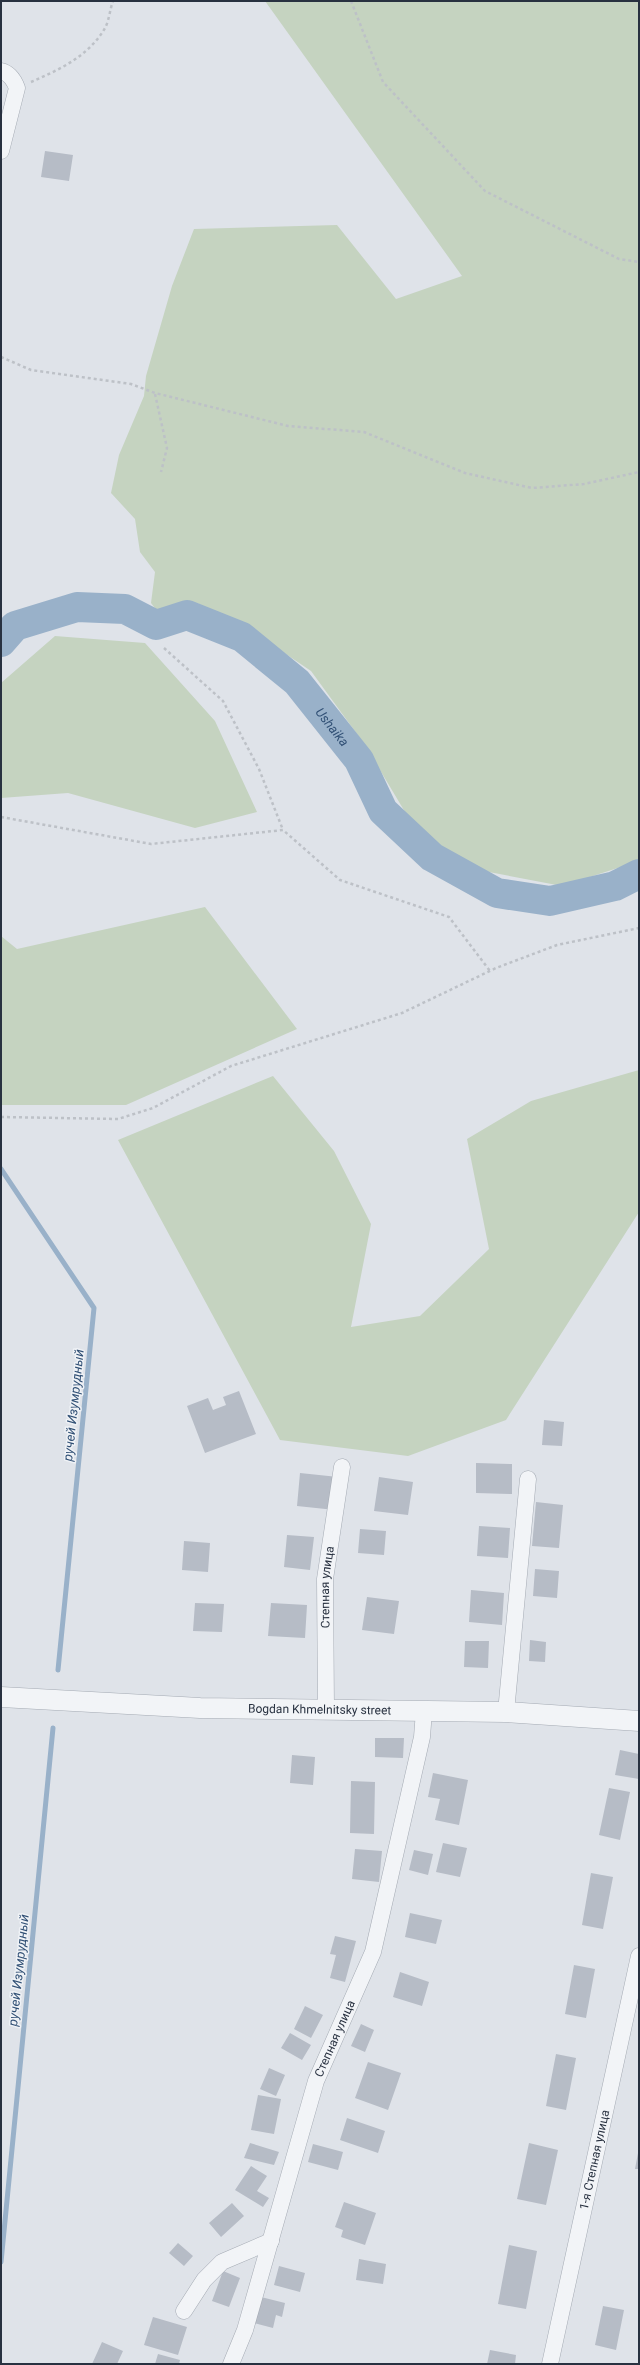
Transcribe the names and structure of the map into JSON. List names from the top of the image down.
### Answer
{
  "streets": {
    "street": ["Степная улица", "Bogdan Khmelnitsky street", "1-я Степная улица"]
  },
  "crossings": [
    ["Степная улица", "Bogdan Khmelnitsky street"]
  ],
  "water": ["Ushaika", "ручей Изумрудный"]
}
